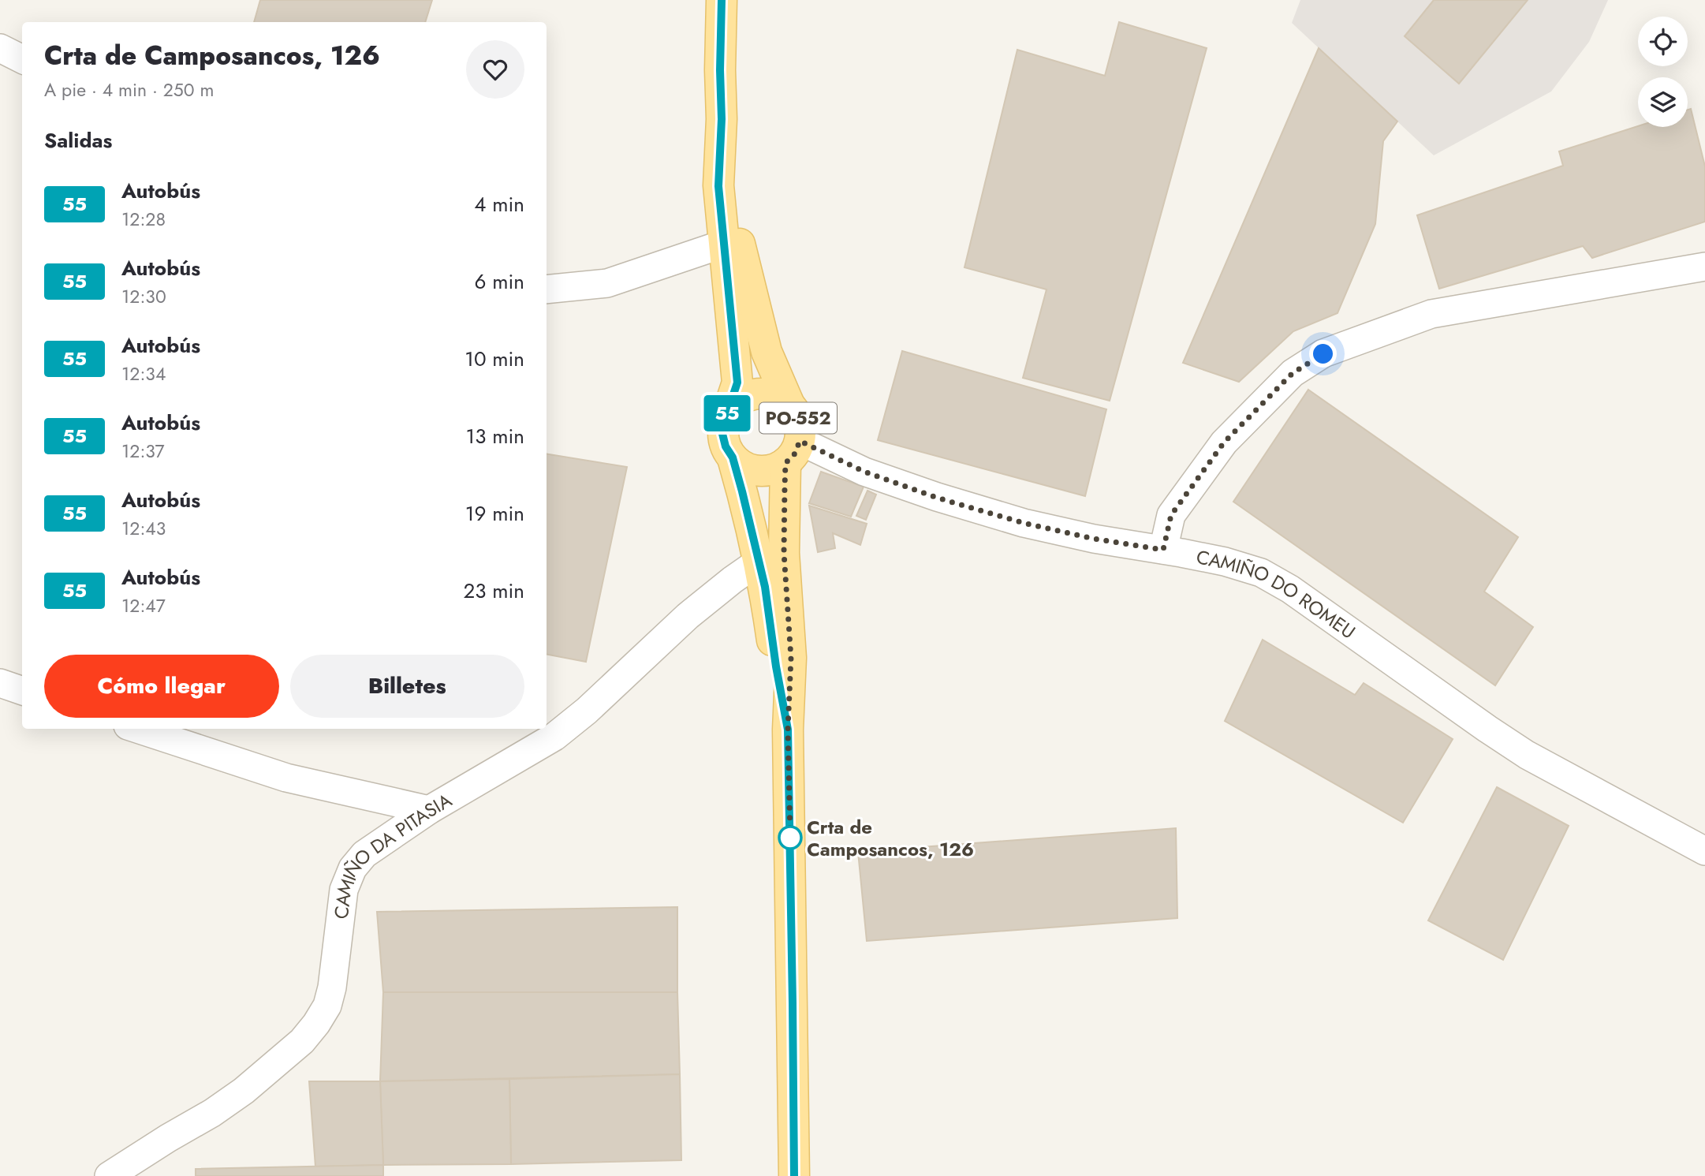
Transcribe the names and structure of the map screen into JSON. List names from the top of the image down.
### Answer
{
  "streets": {
    "main road": ["PO-552"],
    "street": ["CAMIÑO DO ROMEU", "CAMIÑO DA PITASIA"]
  },
  "crossings": [
    ["PO-552", "CAMIÑO DO ROMEU"],
    ["PO-552", "CAMIÑO DA PITASIA"]
  ],
  "places": ["Crta de Camposancos, 126"],
  "lines": ["bus line 55"],
  "page": {
    "on_map": "55",
    "heading": [
      ["Crta de Camposancos, 126", "A pie · 4 min · 250 m"],
      "Salidas"
    ],
    "list": [
      {
        "mark": "55",
        "name": "Autobús",
        "note": "12:28",
        "value": "4 min"
      },
      {
        "mark": "55",
        "name": "Autobús",
        "note": "12:30",
        "value": "6 min"
      },
      {
        "mark": "55",
        "name": "Autobús",
        "note": "12:34",
        "value": "10 min"
      },
      {
        "mark": "55",
        "name": "Autobús",
        "note": "12:37",
        "value": "13 min"
      },
      {
        "mark": "55",
        "name": "Autobús",
        "note": "12:43",
        "value": "19 min"
      },
      {
        "mark": "55",
        "name": "Autobús",
        "note": "12:47",
        "value": "23 min"
      }
    ],
    "buttons": ["Cómo llegar", "Billetes"]
  }
}
